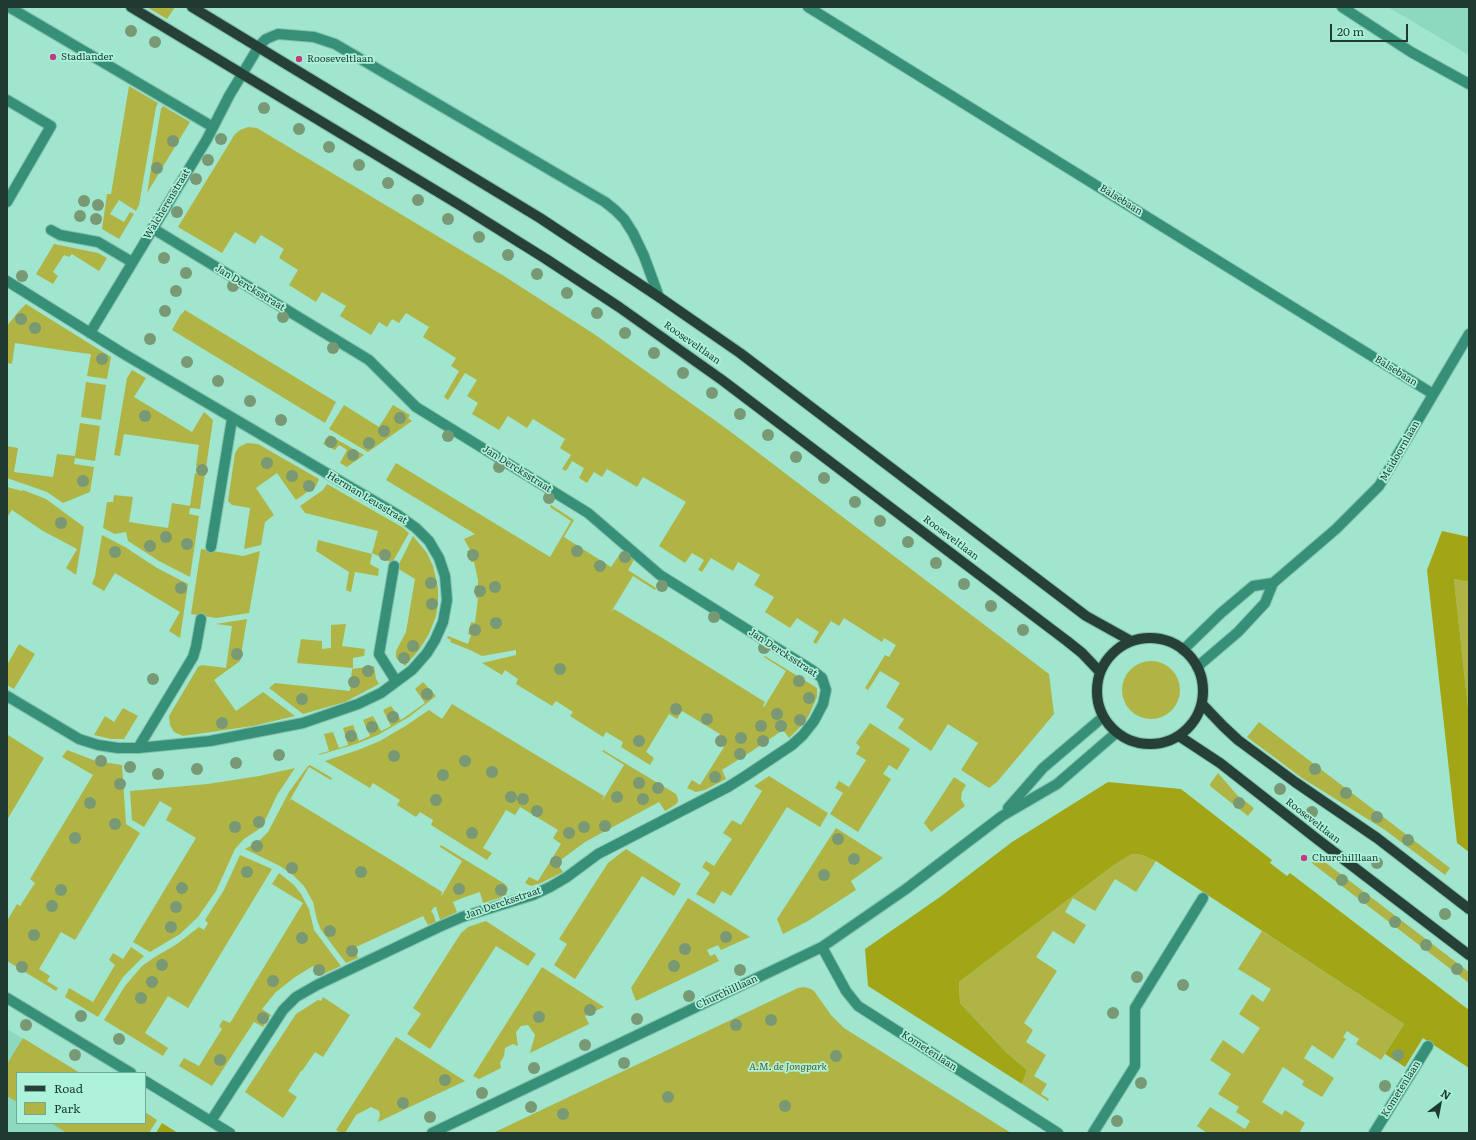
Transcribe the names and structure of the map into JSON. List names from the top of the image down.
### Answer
{
  "streets": {
    "main road": ["Rooseveltlaan"],
    "street": [
      "Balsebaan",
      "Walcherenstraat",
      "Jan Dercksstraat",
      "Meidoornlaan",
      "Herman Leusstraat",
      "Churchilllaan",
      "Kometenlaan"
    ]
  },
  "crossings": [
    ["Balsebaan", "Meidoornlaan"],
    ["Walcherenstraat", "Jan Dercksstraat"],
    ["Walcherenstraat", "Rooseveltlaan"],
    ["Walcherenstraat", "Herman Leusstraat"],
    ["Rooseveltlaan", "Meidoornlaan"],
    ["Rooseveltlaan", "Churchilllaan"],
    ["Meidoornlaan", "Churchilllaan"],
    ["Churchilllaan", "Kometenlaan"]
  ],
  "parks": ["A.M. de Jongpark"],
  "places": ["Stadlander", "Rooseveltlaan", "Churchilllaan"],
  "legend": ["Road", "Park"],
  "scale_bar": "20 m",
  "north": "top right"
}
